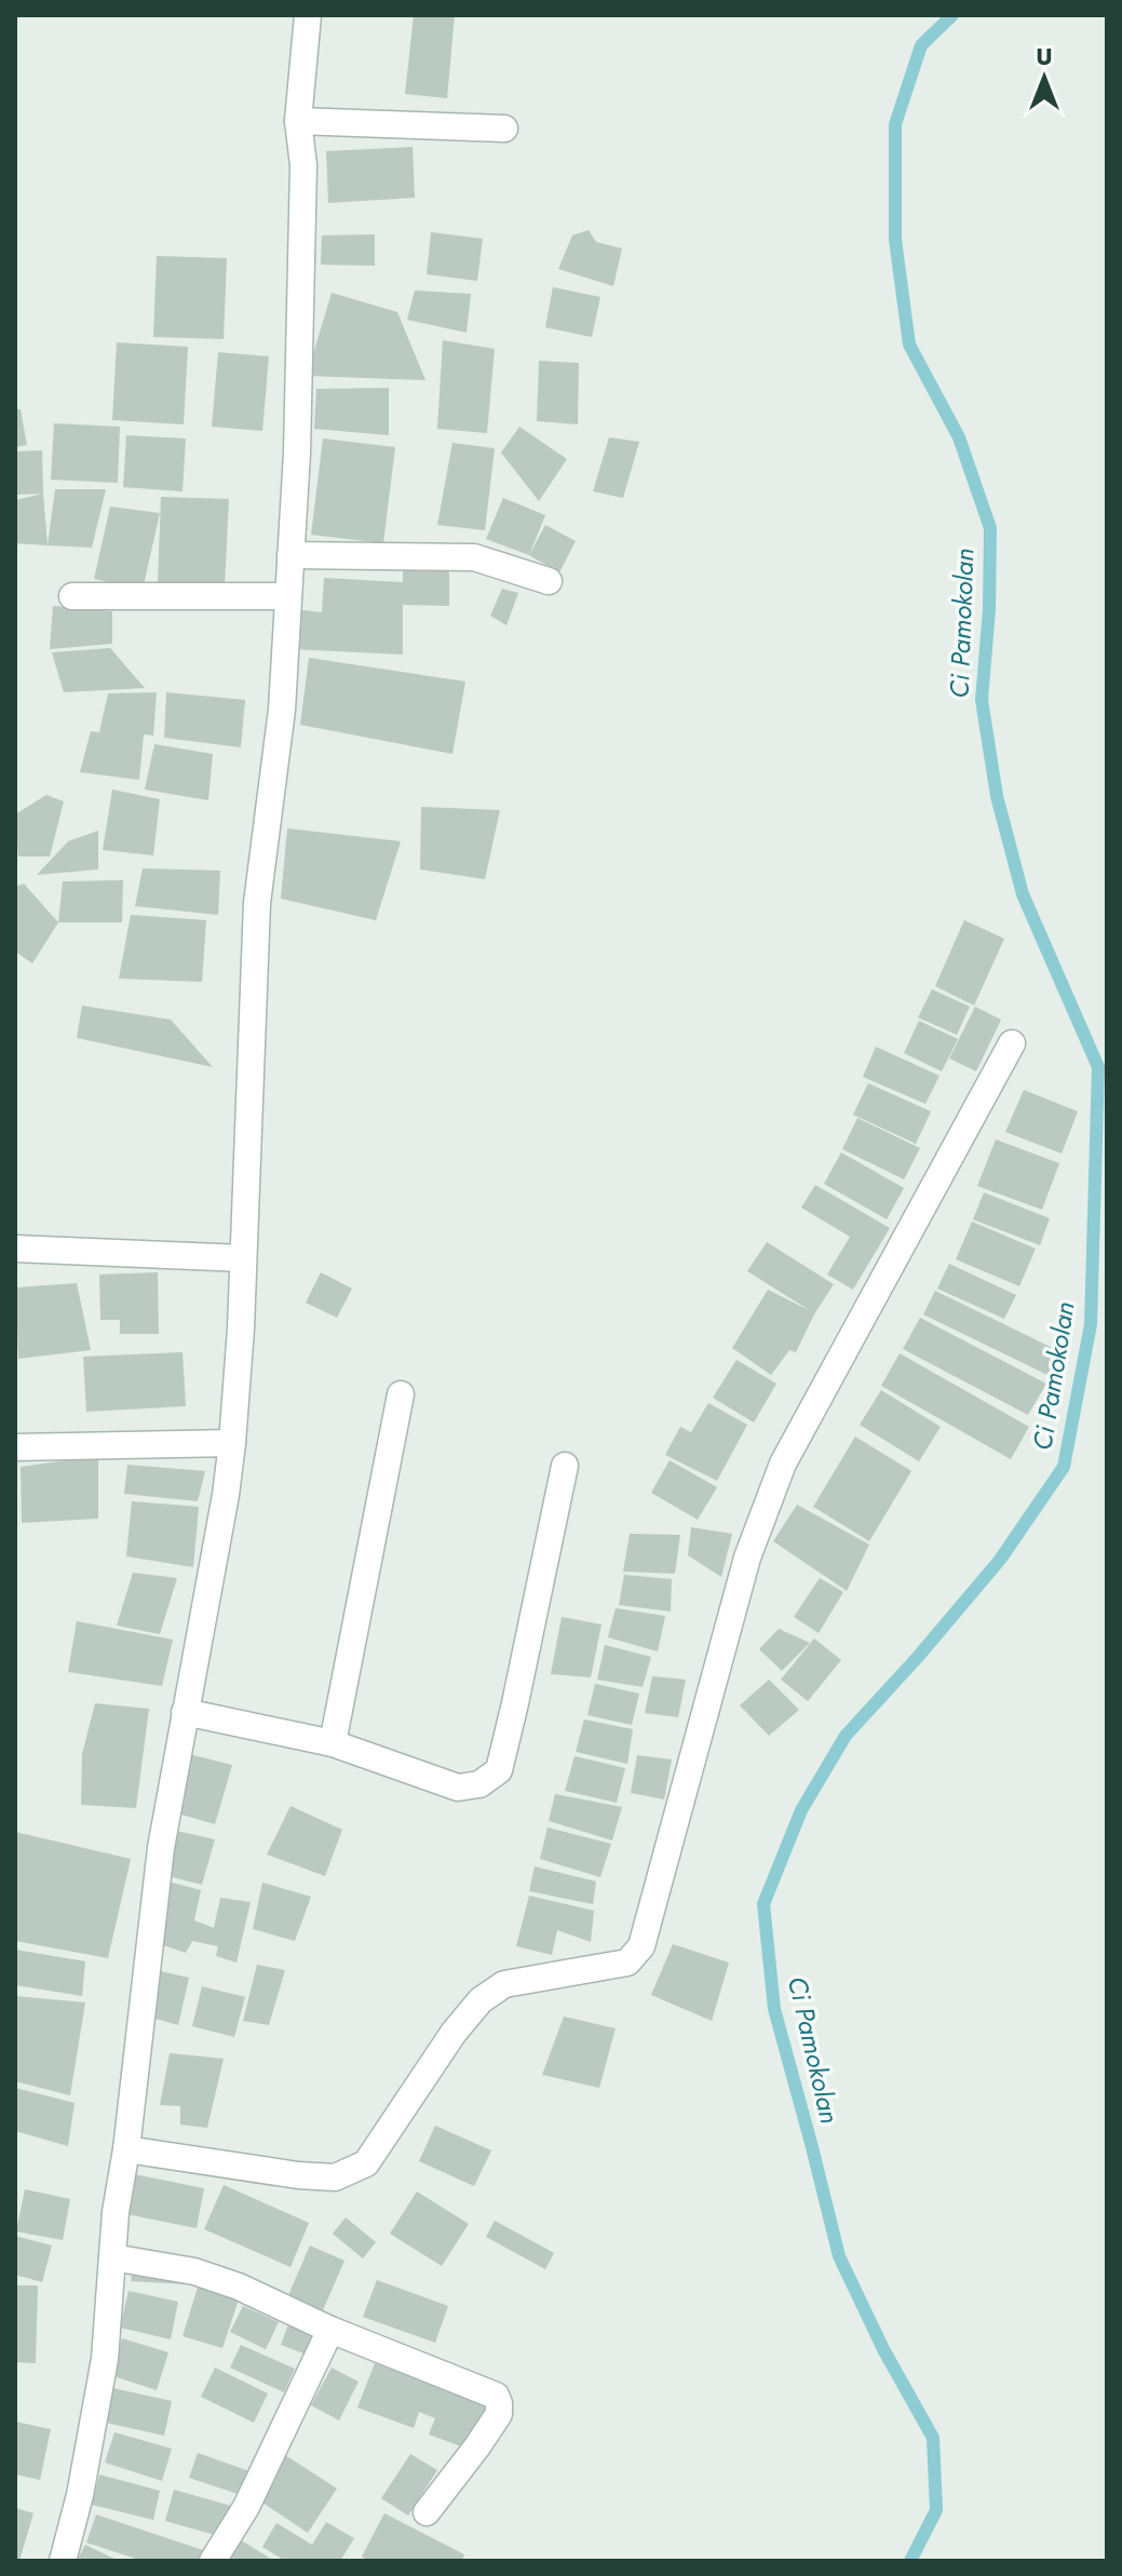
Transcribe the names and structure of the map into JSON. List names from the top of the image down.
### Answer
{
  "water": ["Ci Pamokolan"],
  "north": "top"
}
